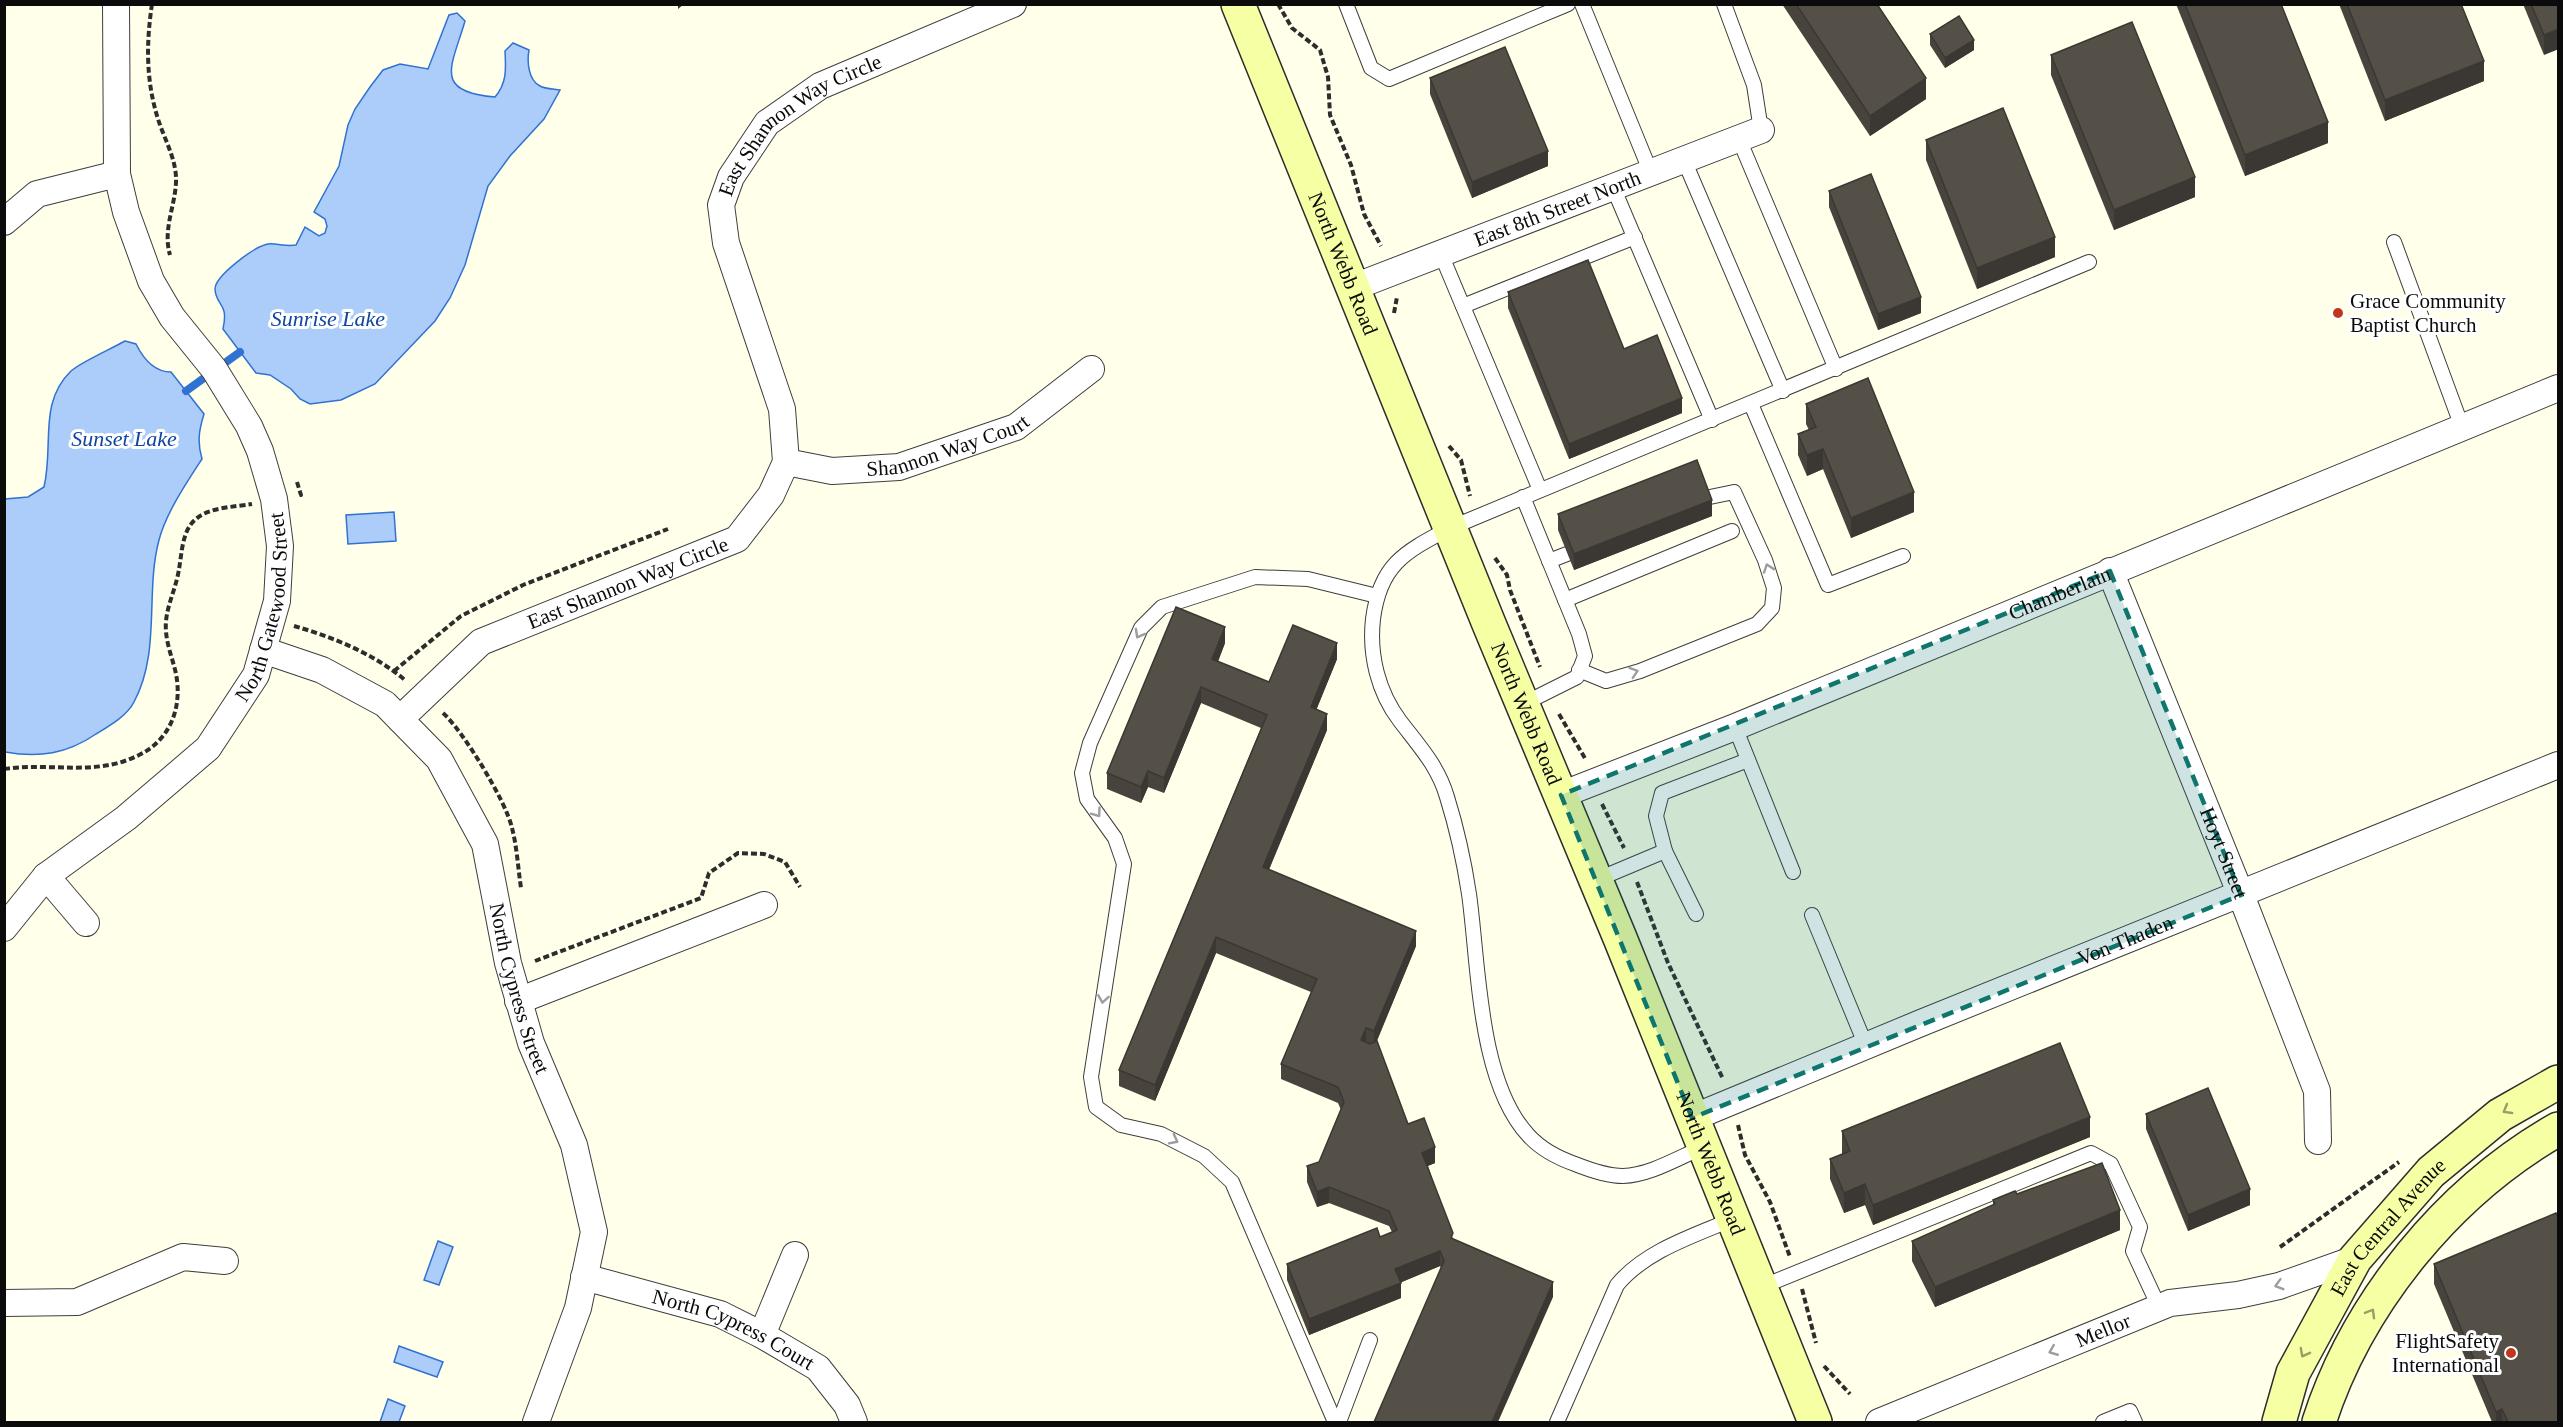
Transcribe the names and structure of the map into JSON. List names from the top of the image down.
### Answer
{
  "streets": {
    "main road": ["North Webb Road", "East Central Avenue"],
    "street": [
      "East Shannon Way Circle",
      "East 8th Street North",
      "Shannon Way Court",
      "Chamberlain",
      "North Gatewood Street",
      "Hoyt Street",
      "Von Thaden",
      "North Cypress Street",
      "Mellor",
      "North Cypress Court"
    ]
  },
  "crossings": [
    ["East Shannon Way Circle", "Shannon Way Court"],
    ["East Shannon Way Circle", "North Cypress Street"],
    ["East 8th Street North", "North Webb Road"],
    ["North Webb Road", "Chamberlain"],
    ["North Webb Road", "Von Thaden"],
    ["Chamberlain", "Hoyt Street"],
    ["North Gatewood Street", "North Cypress Street"],
    ["Hoyt Street", "Von Thaden"],
    ["North Cypress Street", "North Cypress Court"],
    ["East Central Avenue", "Mellor"]
  ],
  "one_way": ["Mellor"],
  "water": ["Sunrise Lake", "Sunset Lake"],
  "places": ["Grace Community Baptist Church", "FlightSafety International"]
}
